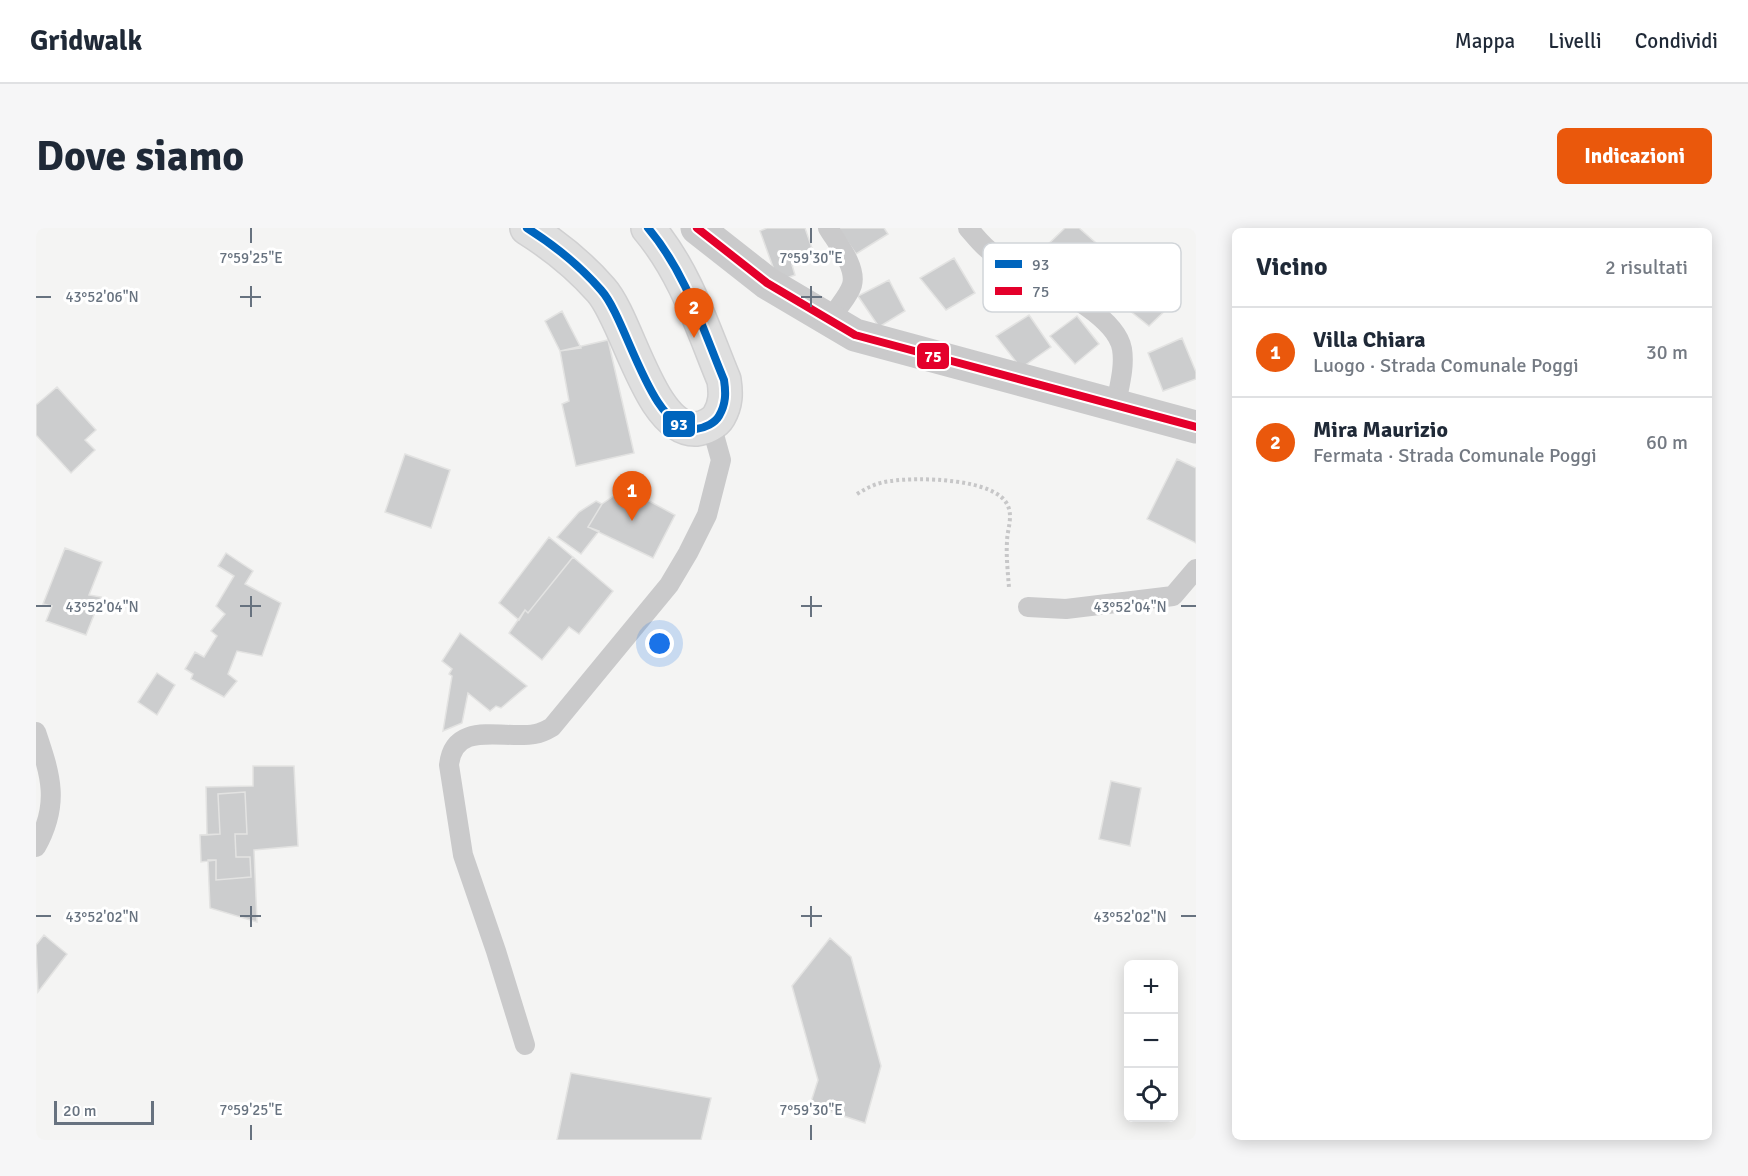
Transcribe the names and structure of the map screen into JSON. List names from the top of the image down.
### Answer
{
  "lines": ["transit line 93", "transit line 75"],
  "legend": ["93", "75"],
  "scale_bar": "20 m",
  "page": {
    "header": "Gridwalk",
    "nav": ["Mappa", "Livelli", "Condividi"],
    "buttons": "Indicazioni",
    "title": "Dove siamo",
    "heading": ["Vicino", "2 risultati"],
    "pins": ["2", "1"],
    "list": [
      {
        "mark": "1",
        "name": "Villa Chiara",
        "note": "Luogo · Strada Comunale Poggi",
        "value": "30 m"
      },
      {
        "mark": "2",
        "name": "Mira Maurizio",
        "note": "Fermata · Strada Comunale Poggi",
        "value": "60 m"
      }
    ],
    "map_buttons": ["+", "−"],
    "scale": "20 m"
  },
  "coordinates": [
    "7°59'25\"E",
    "7°59'30\"E",
    "43°52'06\"N",
    "43°52'04\"N",
    "43°52'02\"N"
  ]
}
